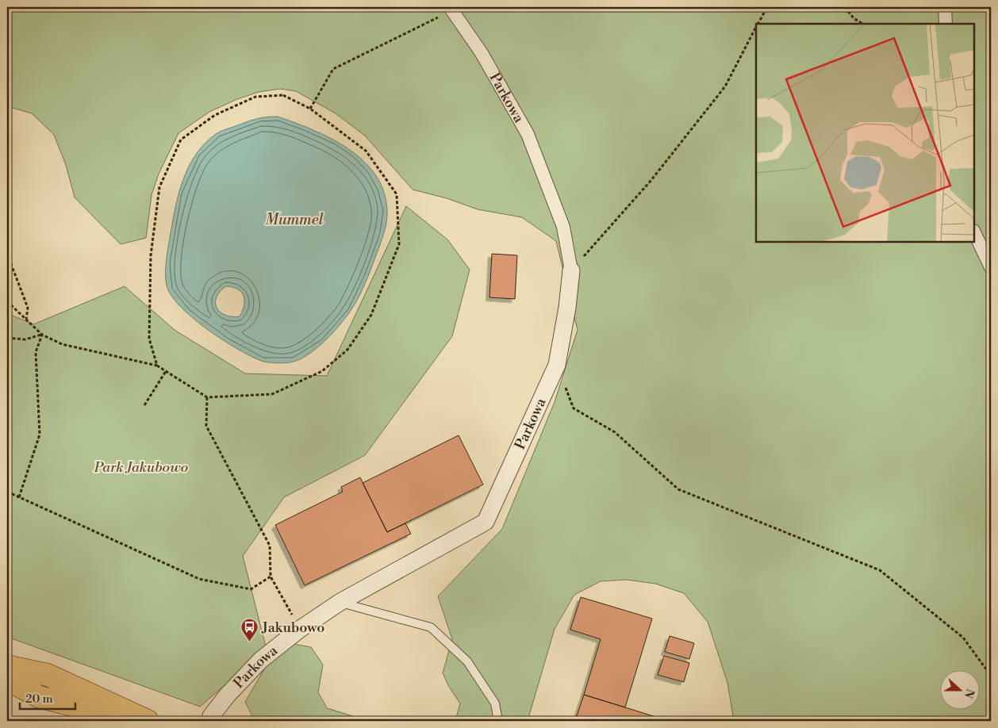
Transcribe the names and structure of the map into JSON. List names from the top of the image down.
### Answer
{
  "streets": {
    "street": ["Parkowa"]
  },
  "water": ["Mummel"],
  "parks": ["Park Jakubowo"],
  "places": {
    "bus stop": ["Jakubowo"]
  },
  "scale_bar": "20 m",
  "north": "right"
}
